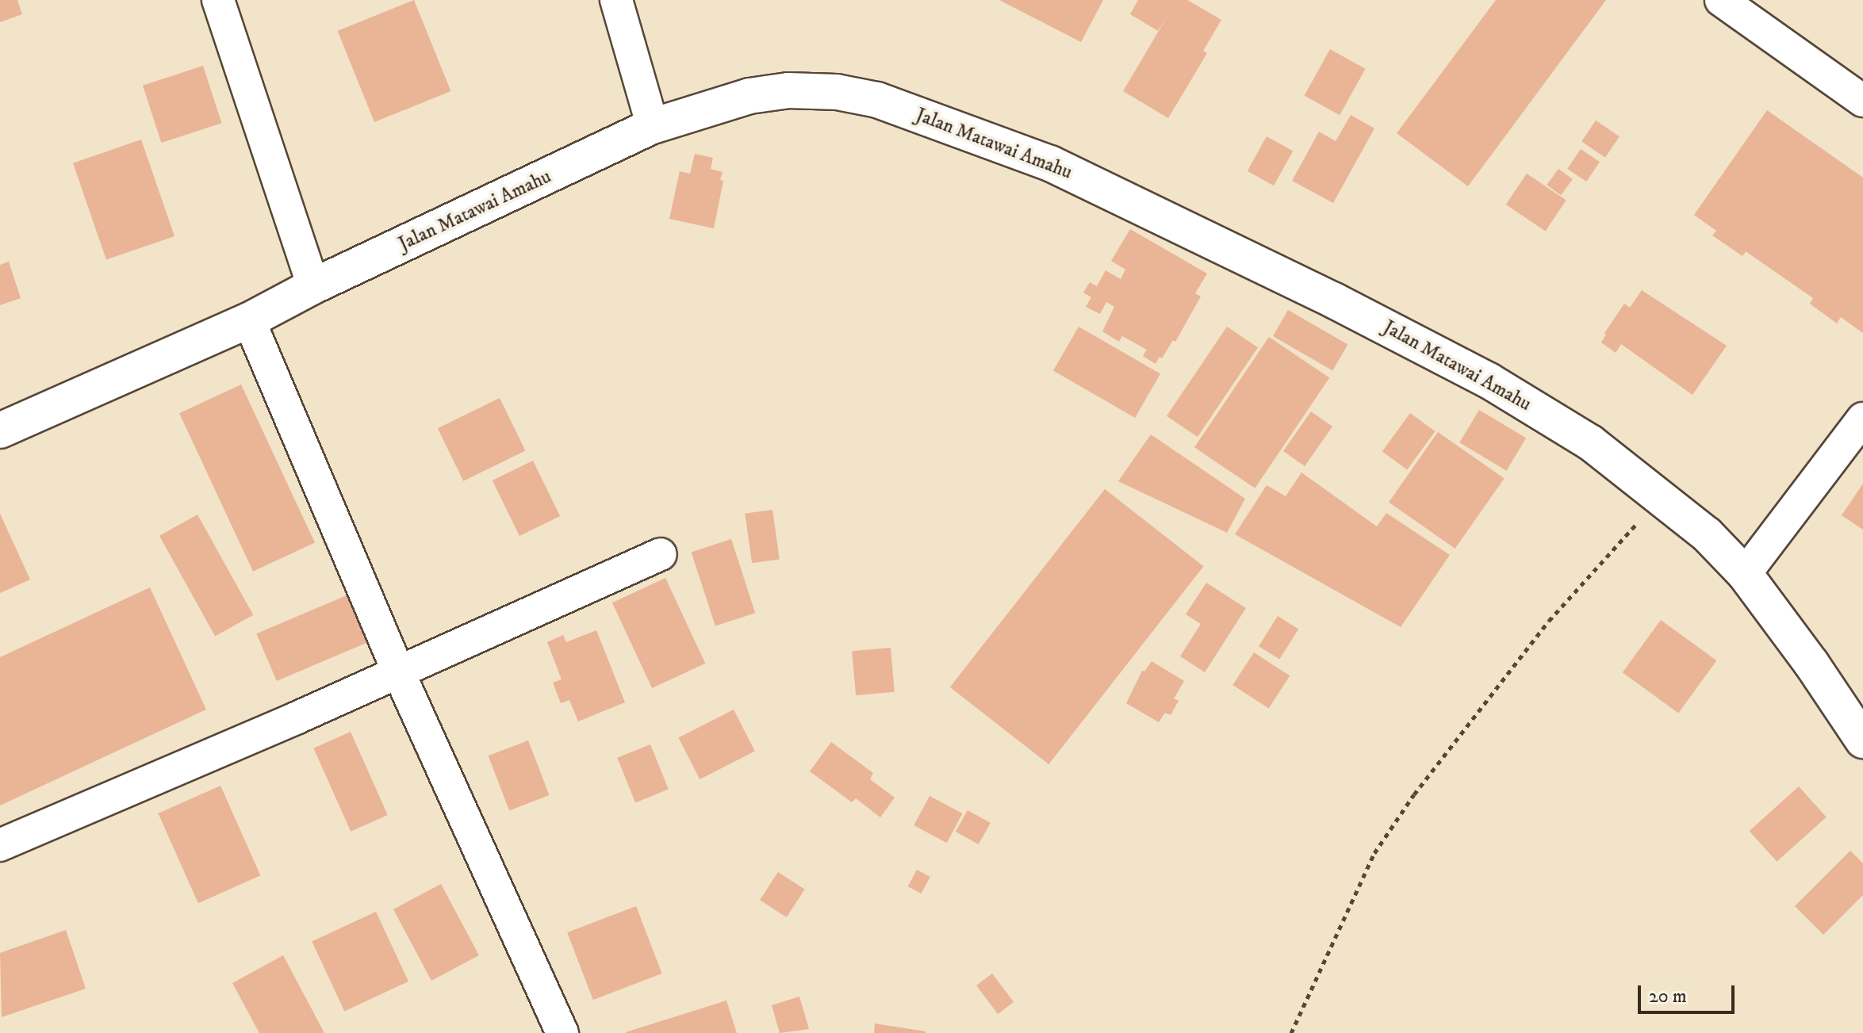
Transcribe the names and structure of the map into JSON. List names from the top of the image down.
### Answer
{
  "streets": {
    "highway": ["Jalan Matawai Amahu"]
  },
  "scale_bar": "20 m"
}
